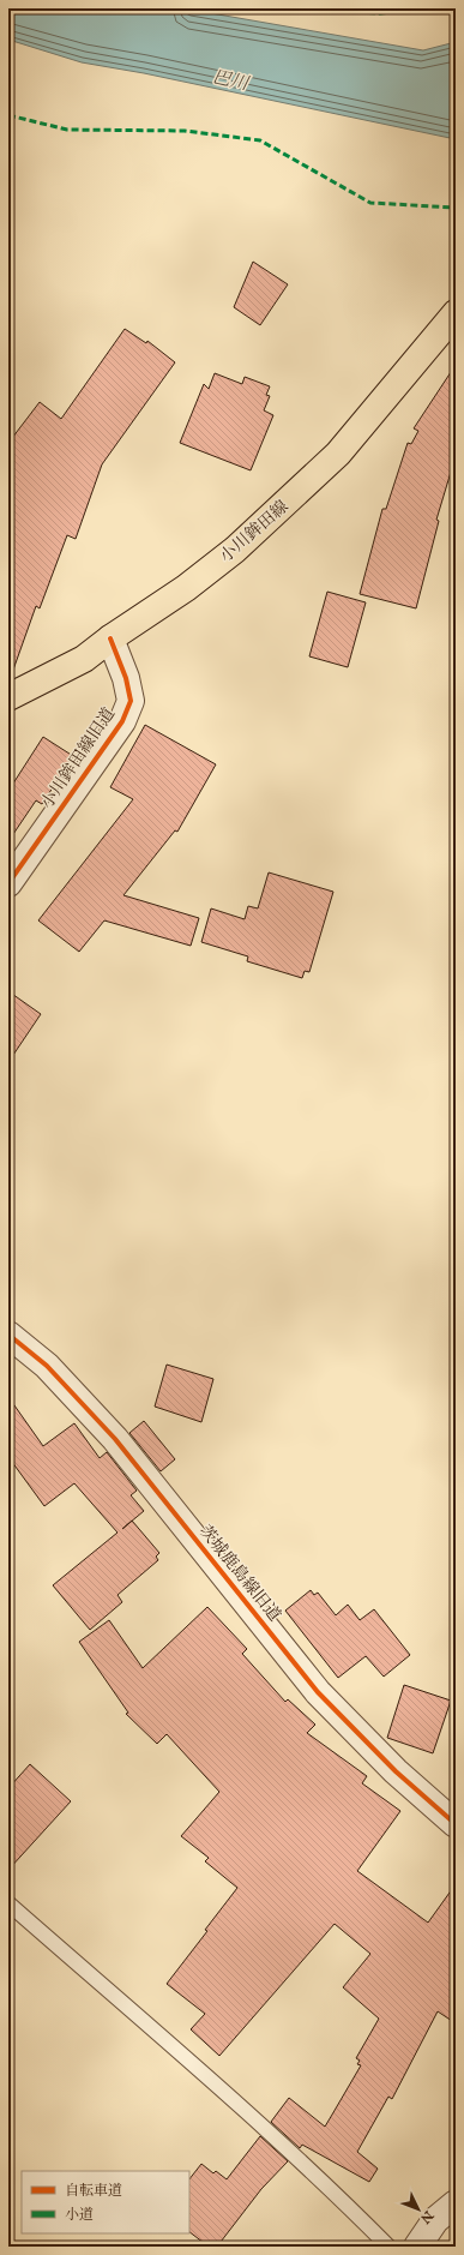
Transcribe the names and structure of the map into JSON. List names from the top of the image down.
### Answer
{
  "streets": {
    "main road": ["小川鉾田線"],
    "street": ["小川鉾田線旧道", "茨城鹿島線旧道"]
  },
  "crossings": [
    ["小川鉾田線", "小川鉾田線旧道"]
  ],
  "water": ["巴川"],
  "legend": ["自転車道", "小道"],
  "north": "bottom right"
}
